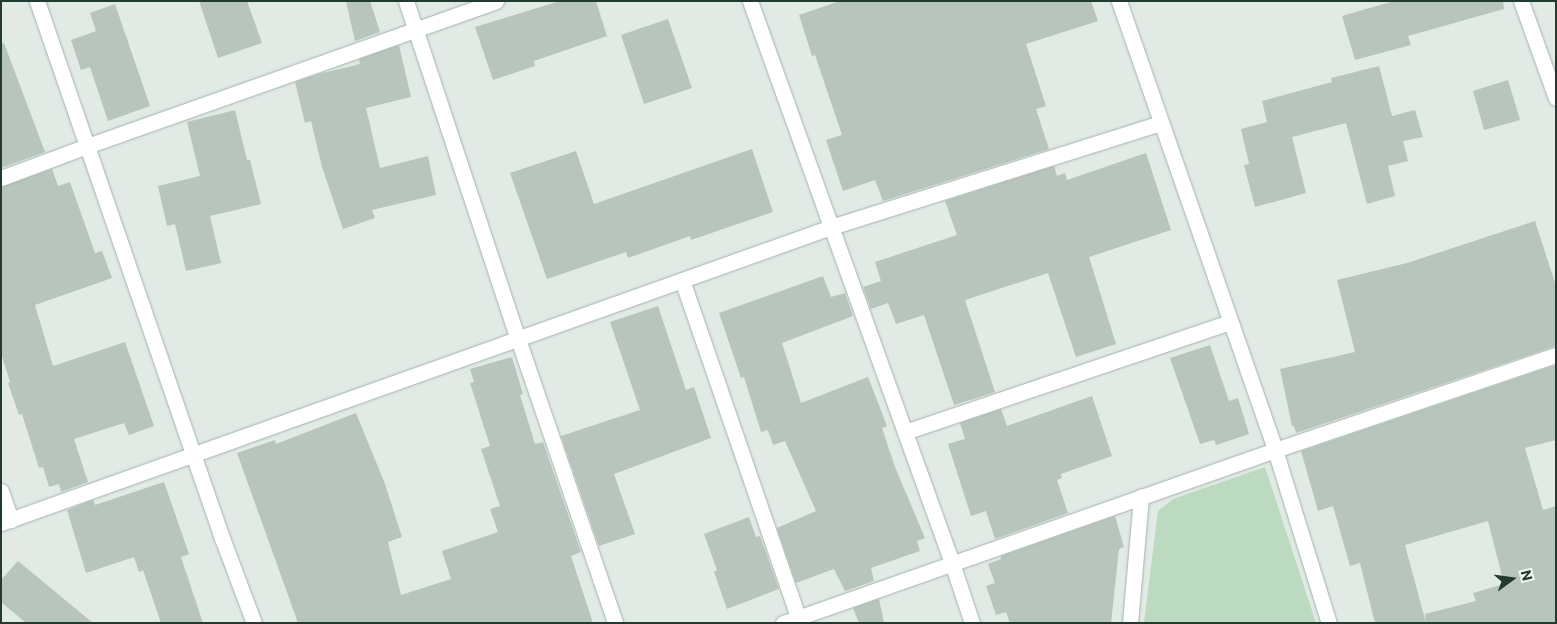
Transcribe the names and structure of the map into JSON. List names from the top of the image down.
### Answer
{
  "north": "right"
}
